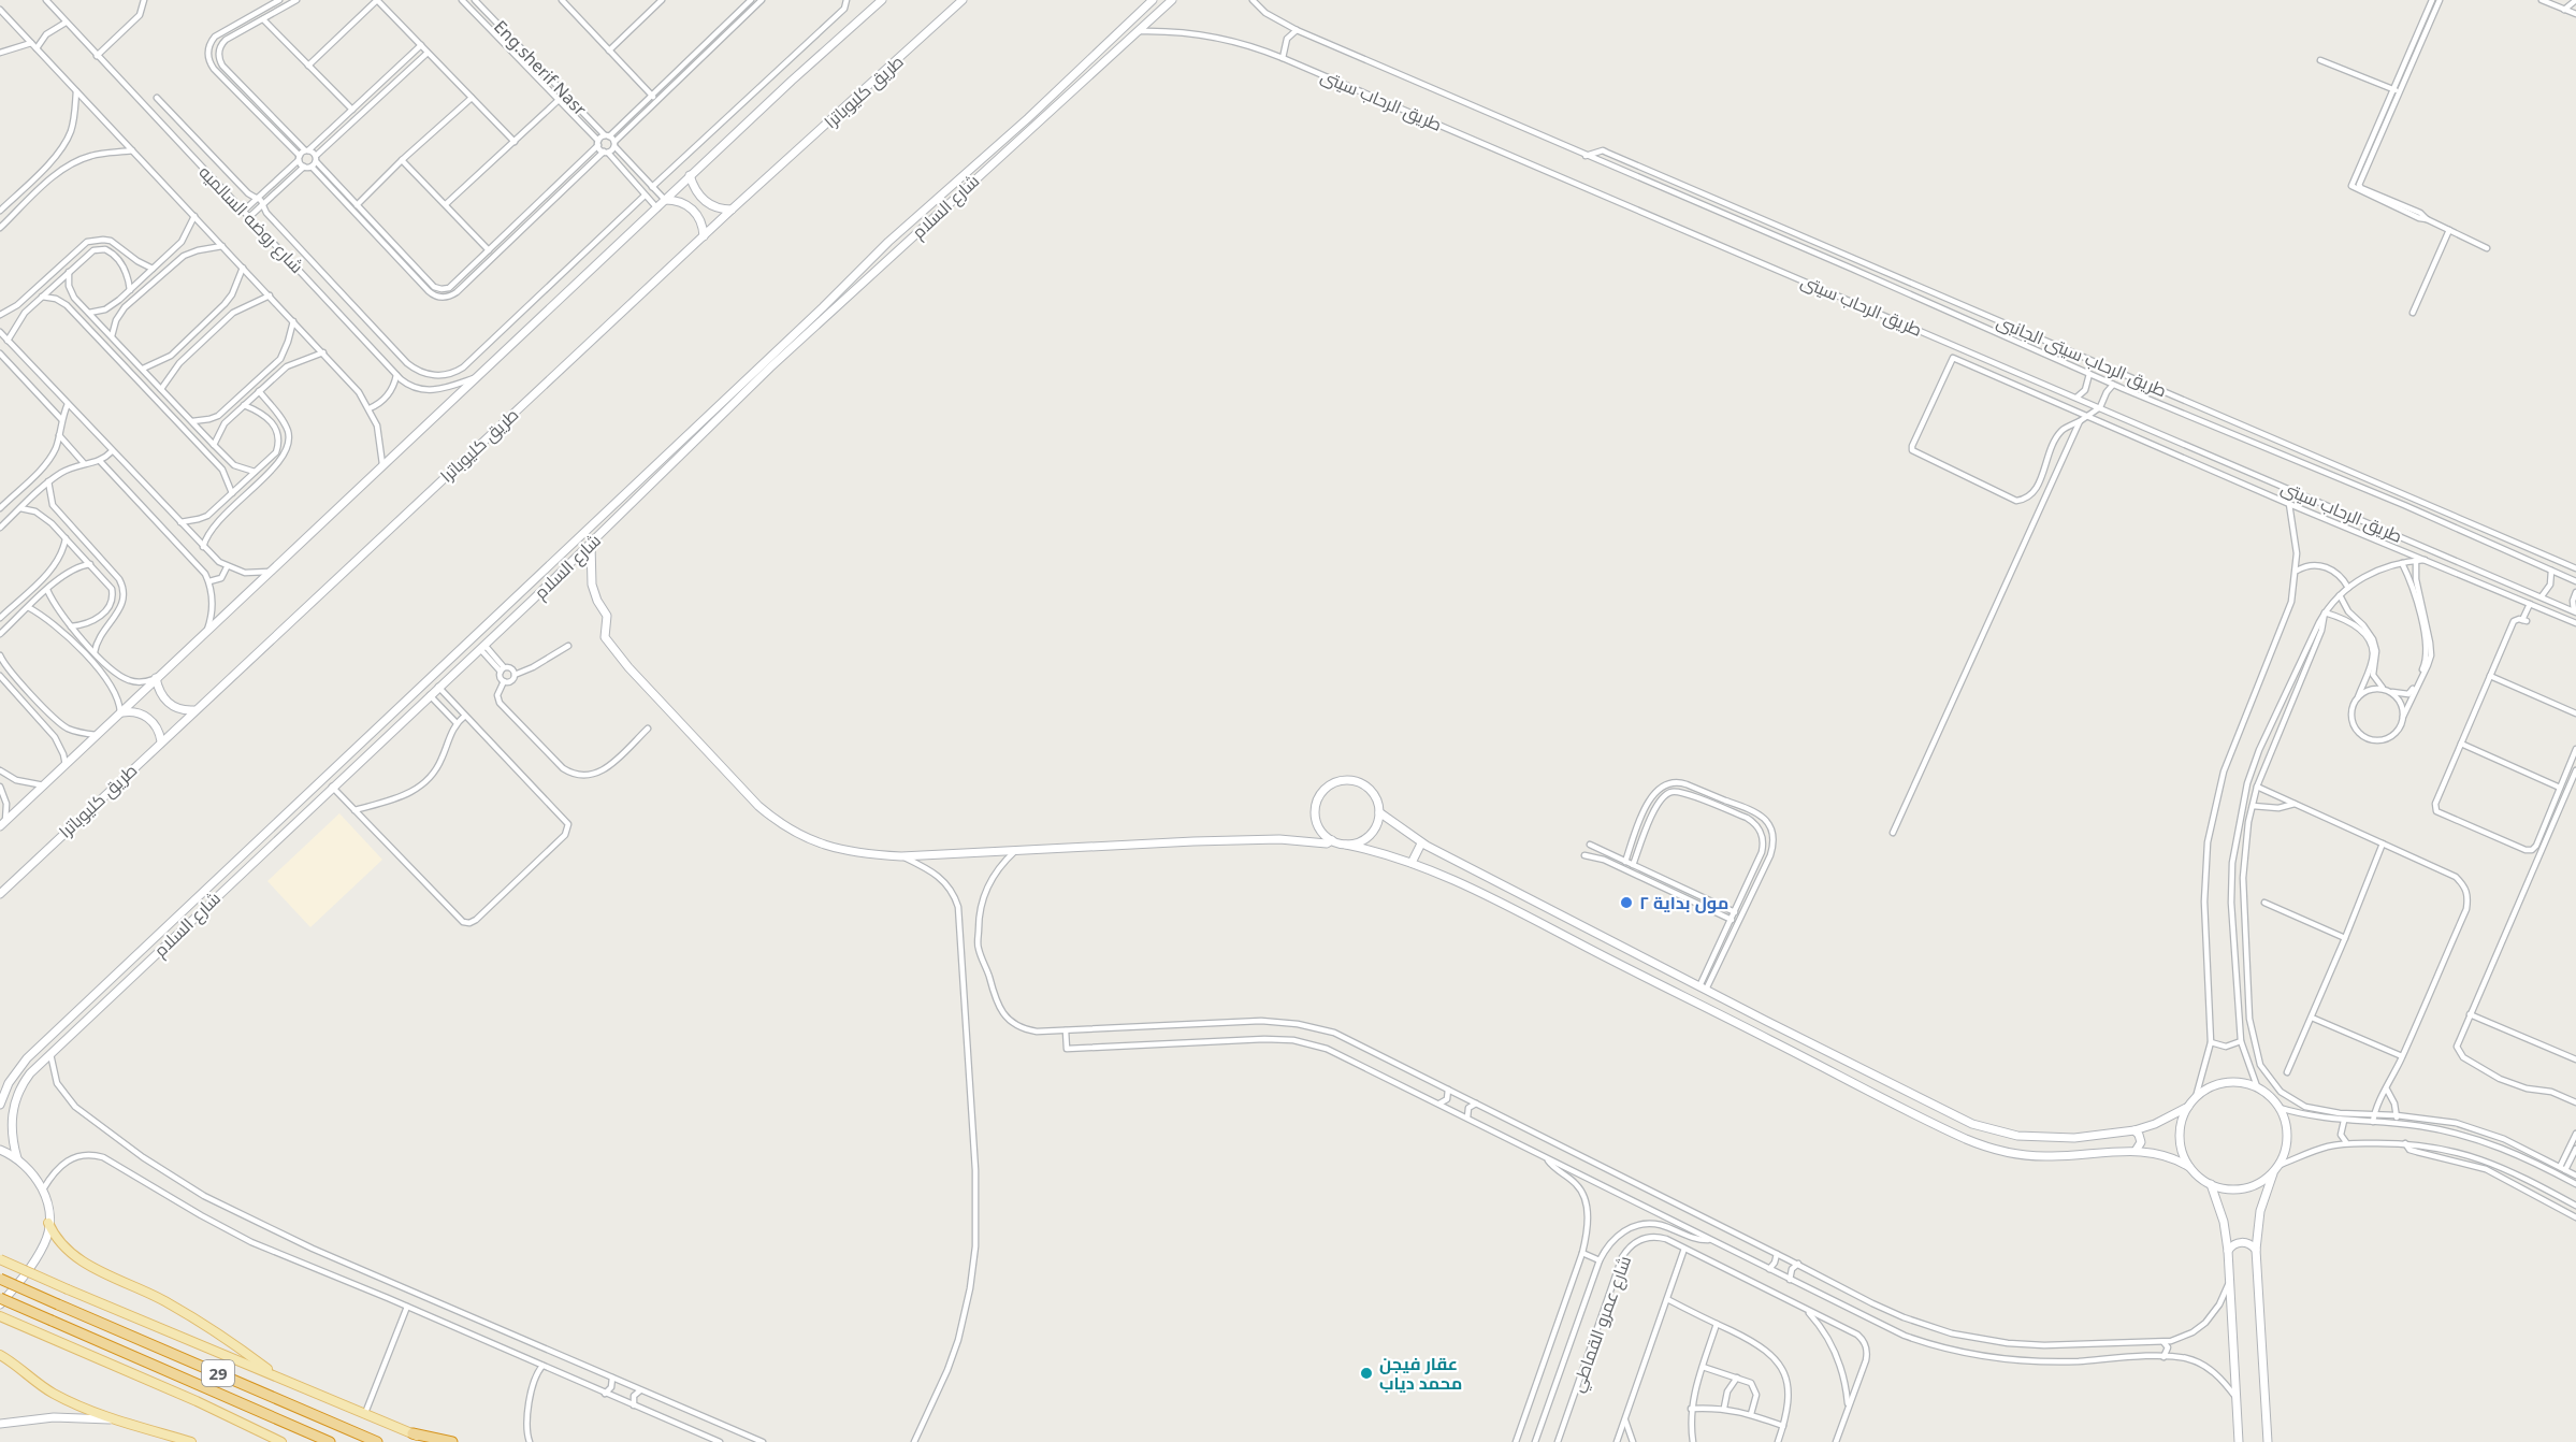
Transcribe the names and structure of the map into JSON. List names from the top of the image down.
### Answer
{
  "streets": {
    "highway": ["29"],
    "main road": ["طريق كليوباترا", "شارع السلام"],
    "street": [
      "Eng.sherif Nasr",
      "طريق الرحاب سيتى",
      "شارع روضه السالميه",
      "طريق الرحاب سيتى الجانبى",
      "شارع عمرو القماطي"
    ]
  },
  "crossings": [
    ["طريق الرحاب سيتى", "شارع السلام"],
    ["طريق الرحاب سيتى", "طريق الرحاب سيتى الجانبى"]
  ],
  "places": ["مول بداية ۲", "عقار فيجن محمد دياب"]
}
